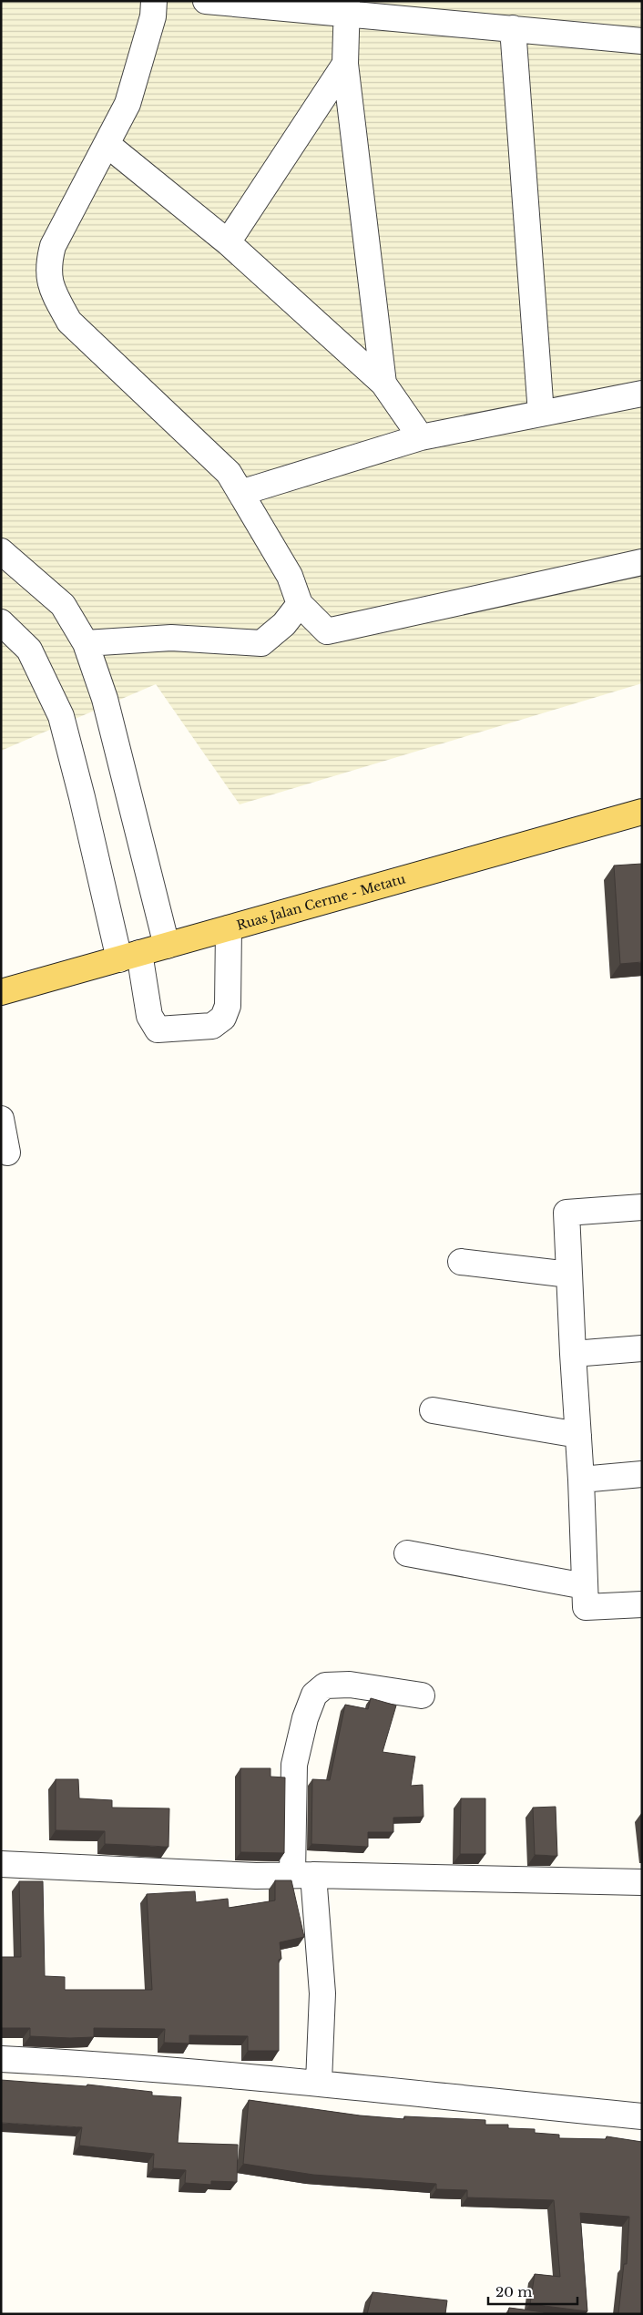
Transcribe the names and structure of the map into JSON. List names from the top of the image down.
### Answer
{
  "streets": {
    "main road": ["Ruas Jalan Cerme - Metatu"]
  },
  "scale_bar": "20 m"
}
